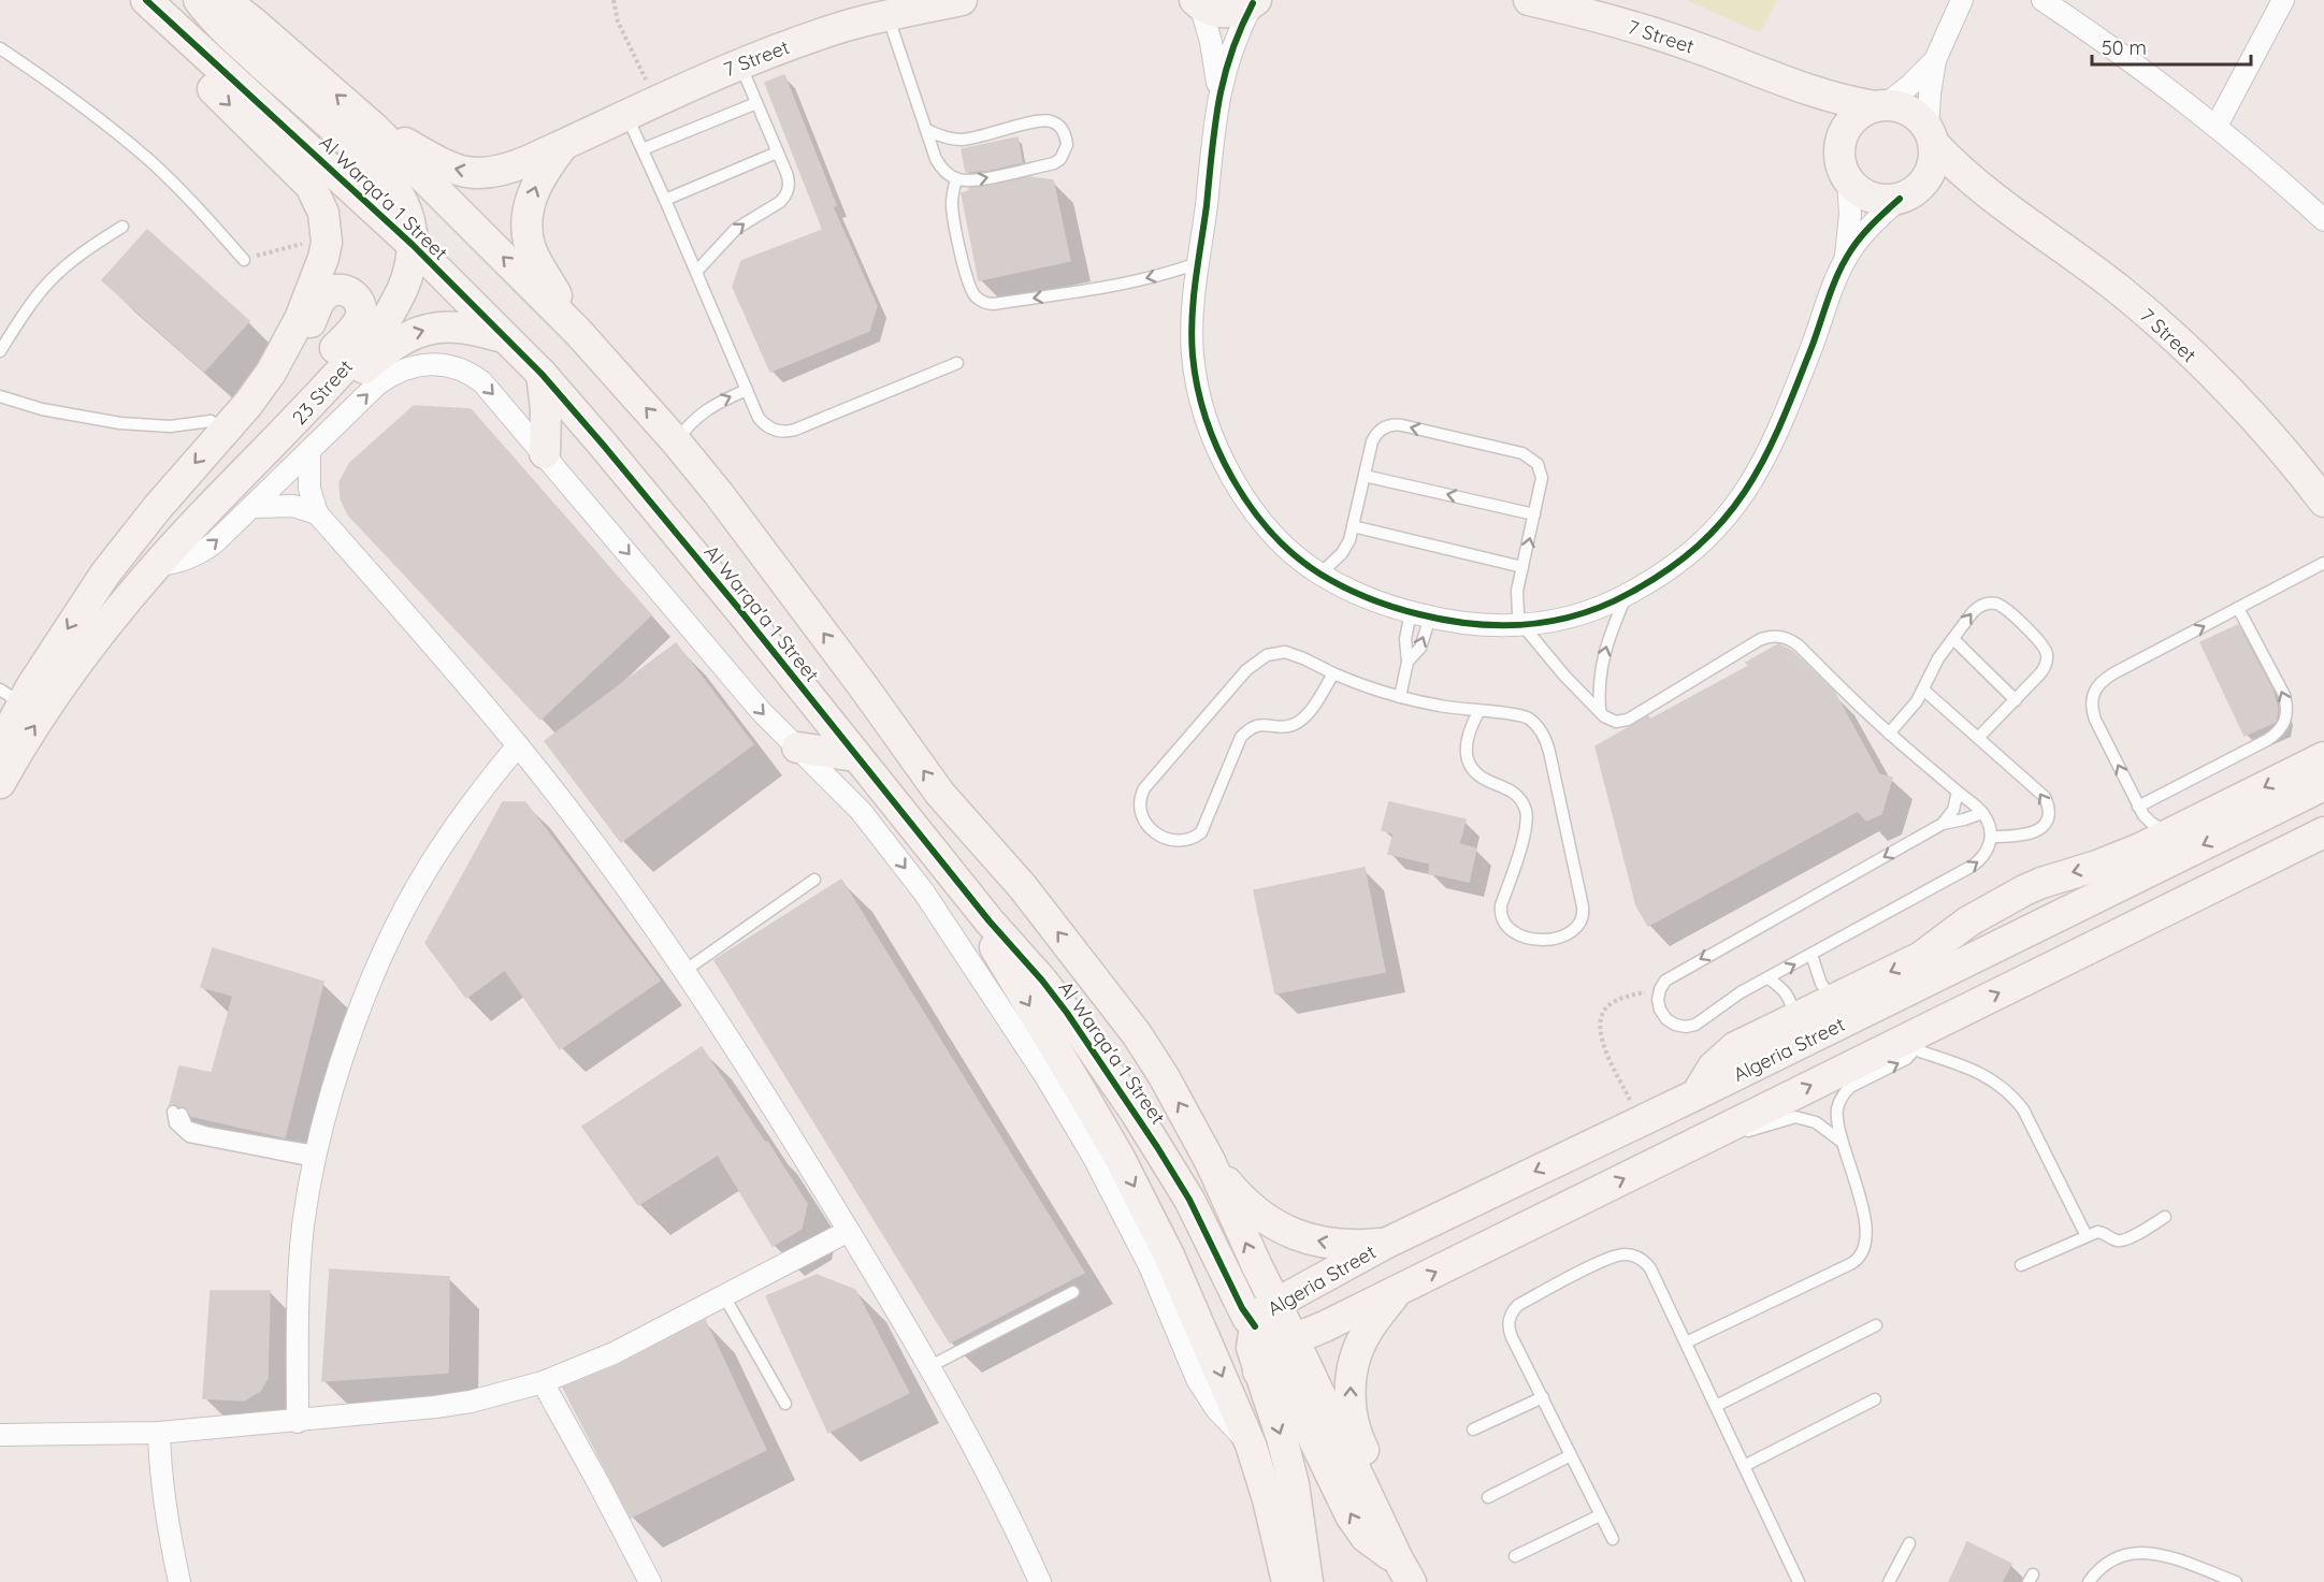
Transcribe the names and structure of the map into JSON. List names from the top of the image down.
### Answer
{
  "streets": {
    "street": [
      "7 Street",
      "Al Warqa'a 1 Street",
      "23 Street",
      "Algeria Street"
    ]
  },
  "crossings": [
    ["7 Street", "Al Warqa'a 1 Street"],
    ["Al Warqa'a 1 Street", "23 Street"],
    ["Al Warqa'a 1 Street", "Algeria Street"]
  ],
  "scale_bar": "50 m"
}
